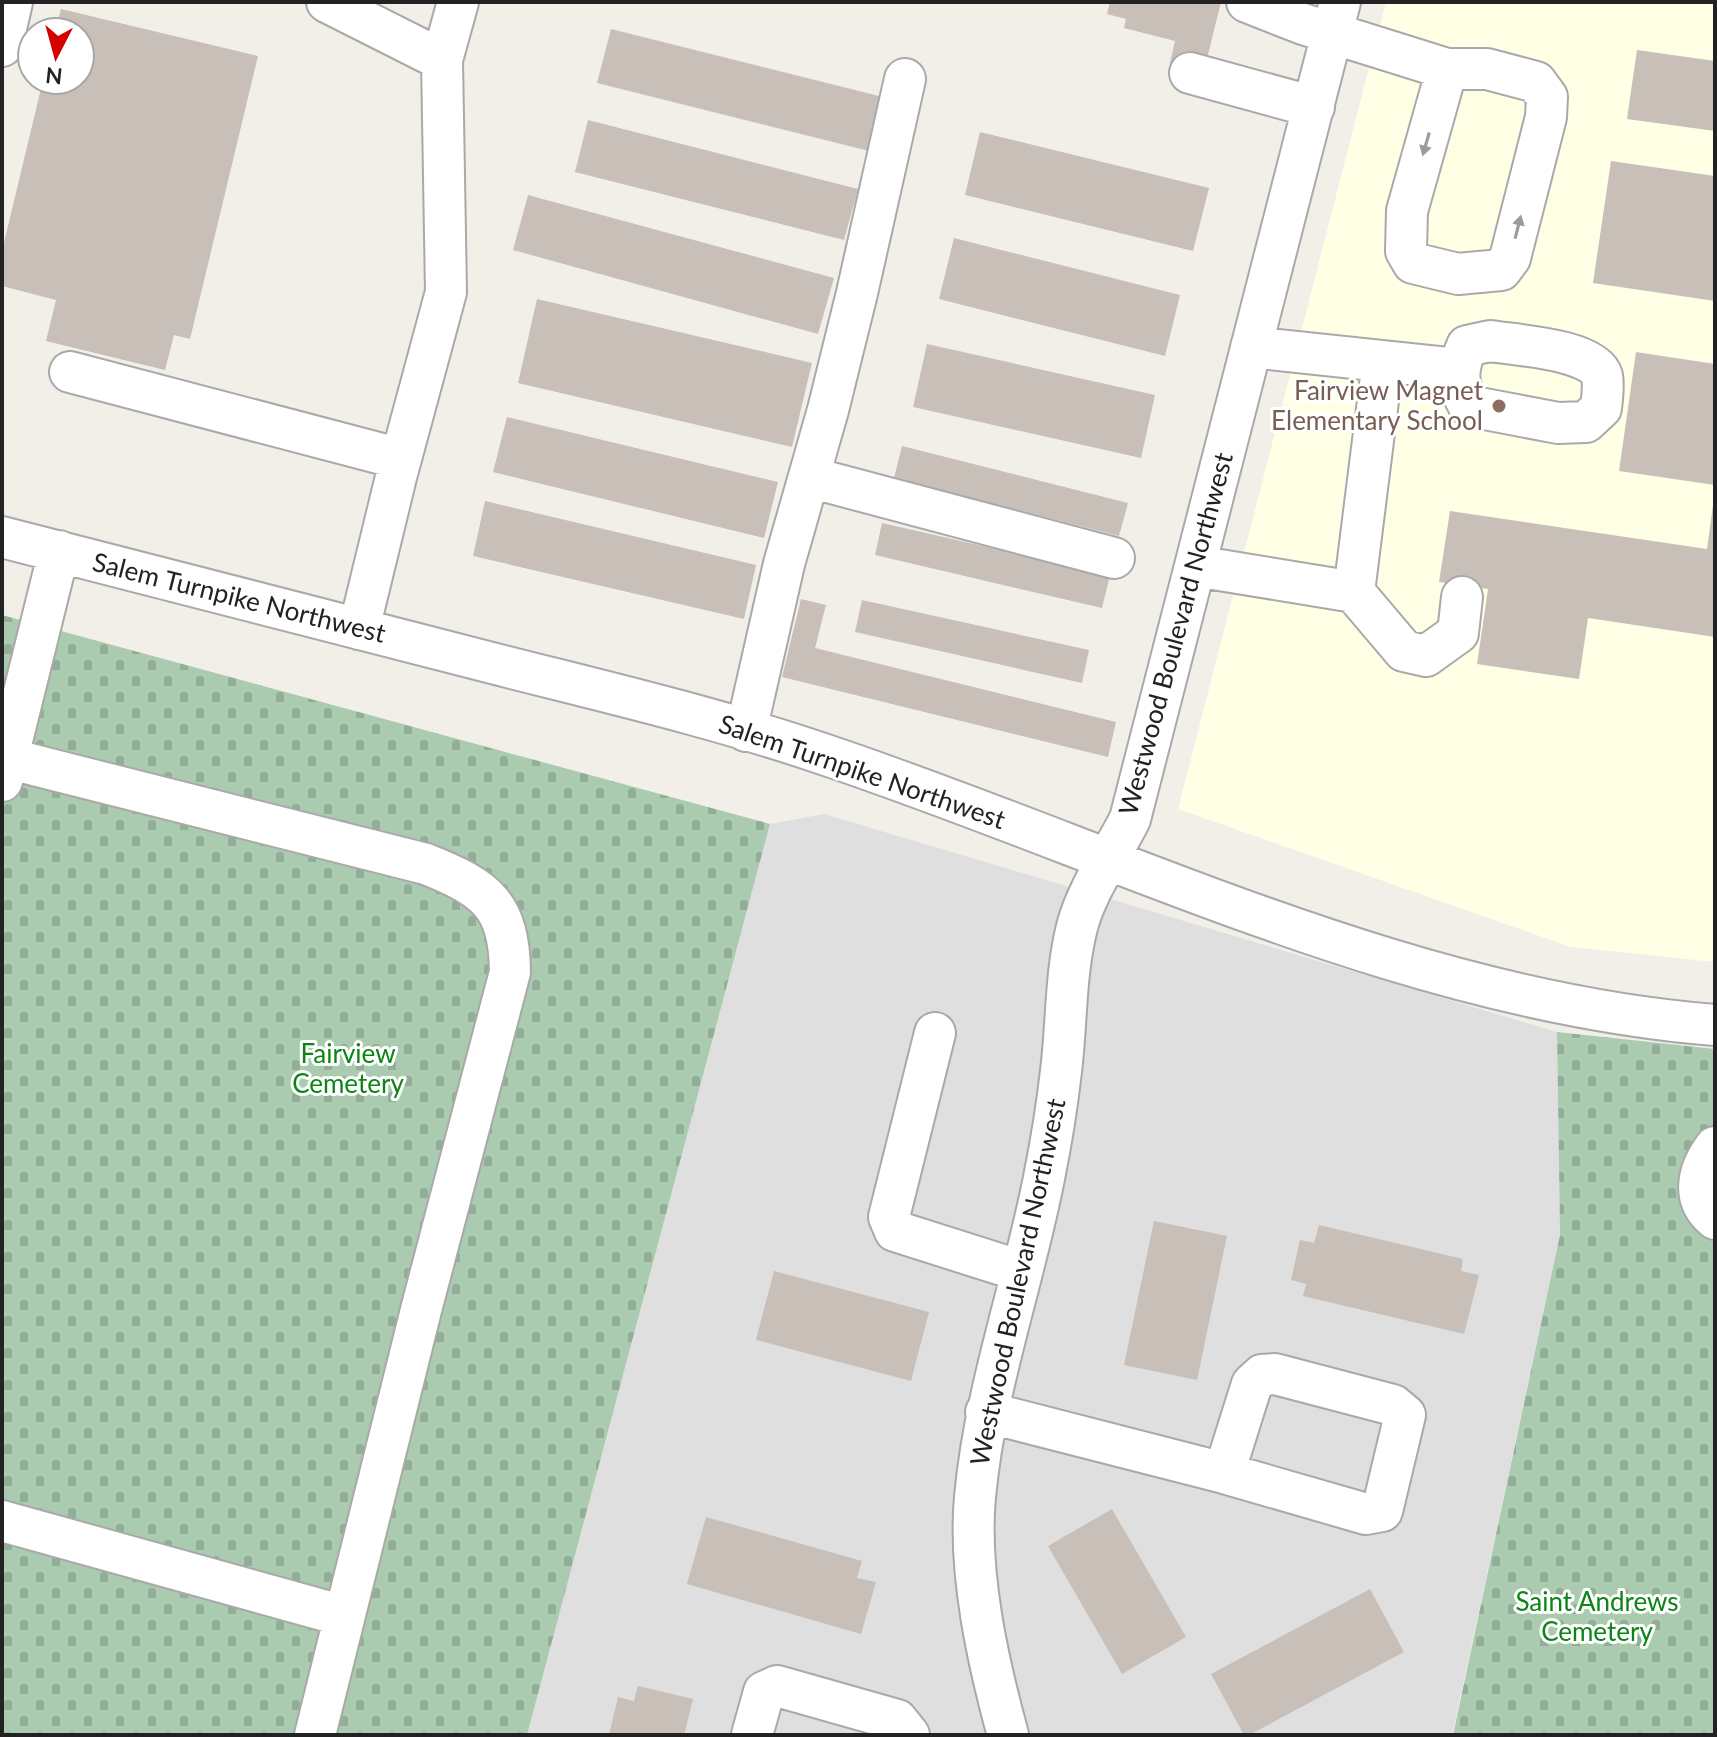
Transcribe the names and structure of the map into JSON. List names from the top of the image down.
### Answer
{
  "streets": {
    "street": ["Salem Turnpike Northwest", "Westwood Boulevard Northwest"]
  },
  "crossings": [
    ["Salem Turnpike Northwest", "Westwood Boulevard Northwest"]
  ],
  "parks": ["Fairview Cemetery", "Saint Andrews Cemetery"],
  "places": ["Fairview Magnet Elementary School"],
  "north": "bottom"
}
